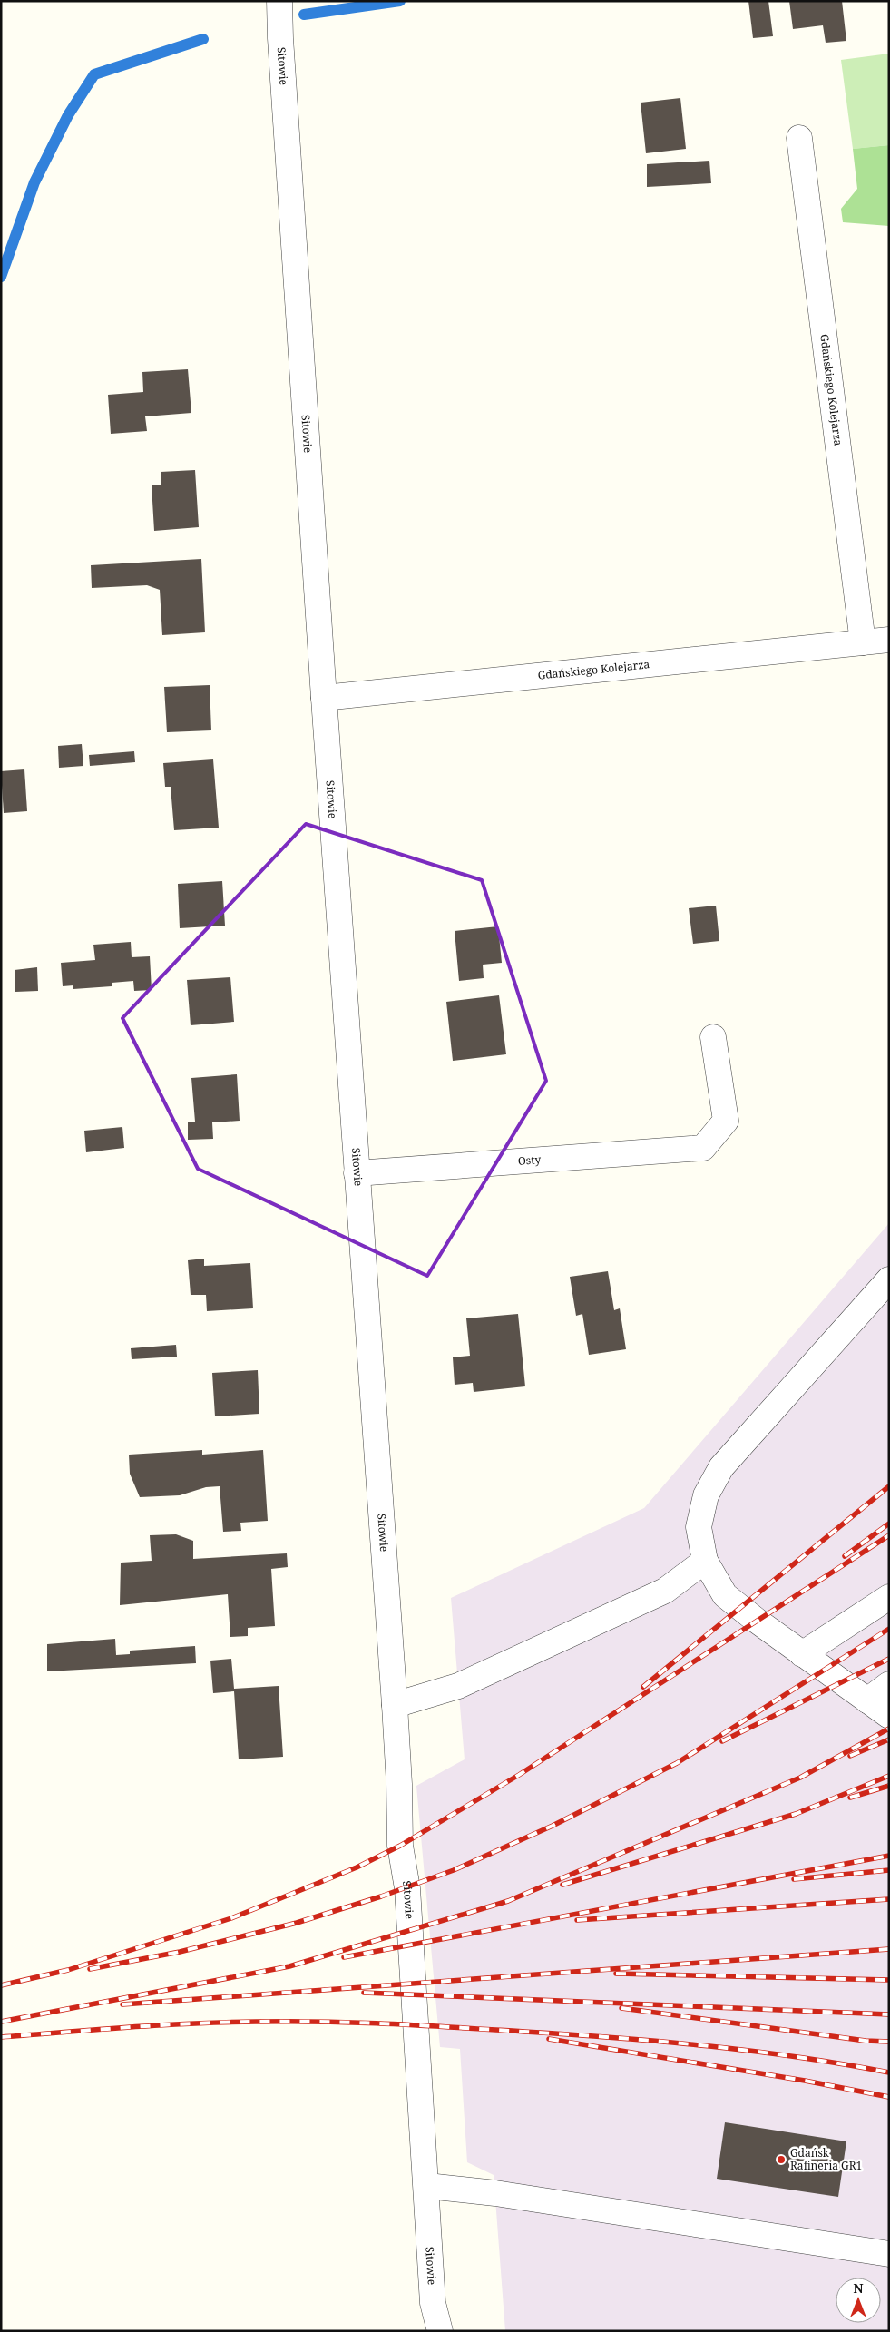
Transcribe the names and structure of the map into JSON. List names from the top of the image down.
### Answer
{
  "streets": {
    "street": ["Sitowie", "Gdańskiego Kolejarza", "Osty"]
  },
  "crossings": [
    ["Sitowie", "Gdańskiego Kolejarza"],
    ["Sitowie", "Osty"]
  ],
  "places": ["Gdańsk Rafineria GR1"],
  "north": "top"
}
